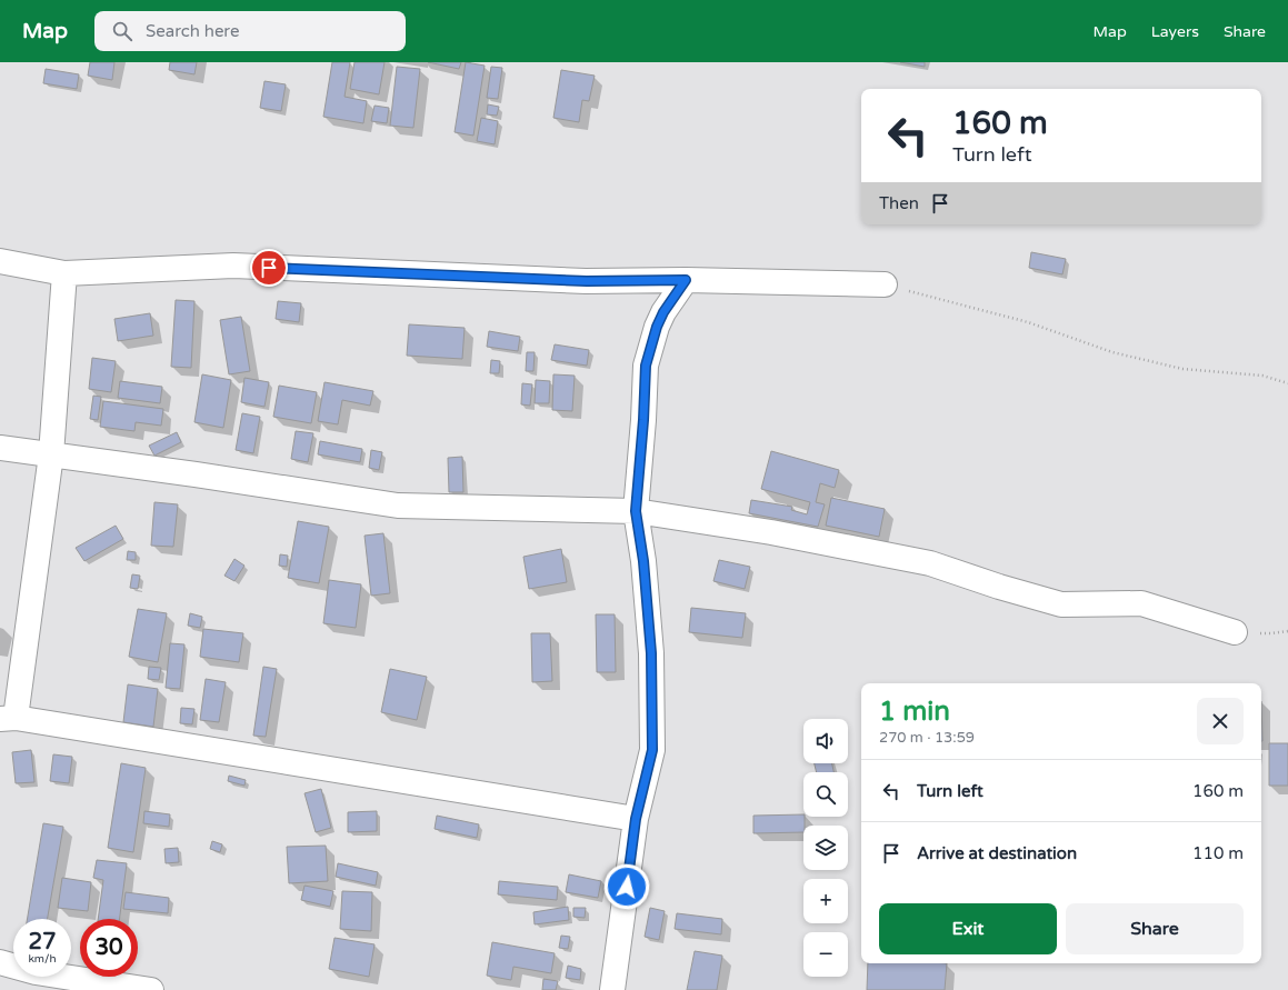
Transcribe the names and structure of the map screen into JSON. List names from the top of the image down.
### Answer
{
  "page": {
    "header": "Map",
    "search": "Search here",
    "nav": ["Map", "Layers", "Share"],
    "turn": ["160 m", "Turn left"],
    "then": "Then",
    "heading": ["1 min", "270 m · 13:59"],
    "map_buttons": ["+", "−"],
    "list": [
      {
        "name": "Turn left",
        "value": "160 m"
      },
      {
        "name": "Arrive at destination",
        "value": "110 m"
      }
    ],
    "buttons": ["Exit", "Share"],
    "speed": "27 km/h",
    "limit": "30"
  }
}
